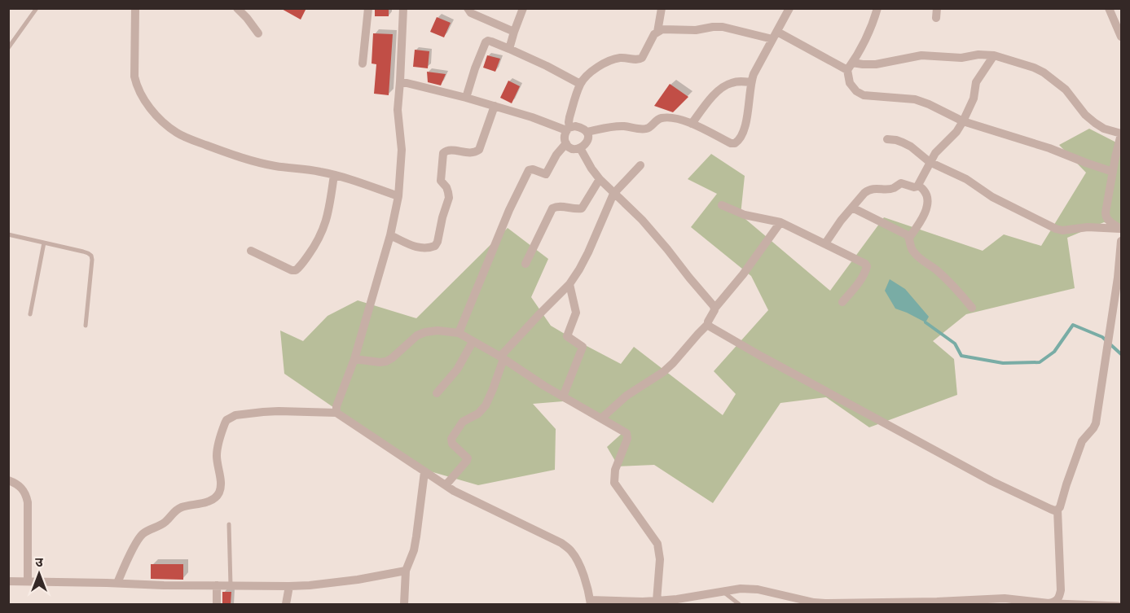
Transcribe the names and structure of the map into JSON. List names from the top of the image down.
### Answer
{
  "north": "top"
}
